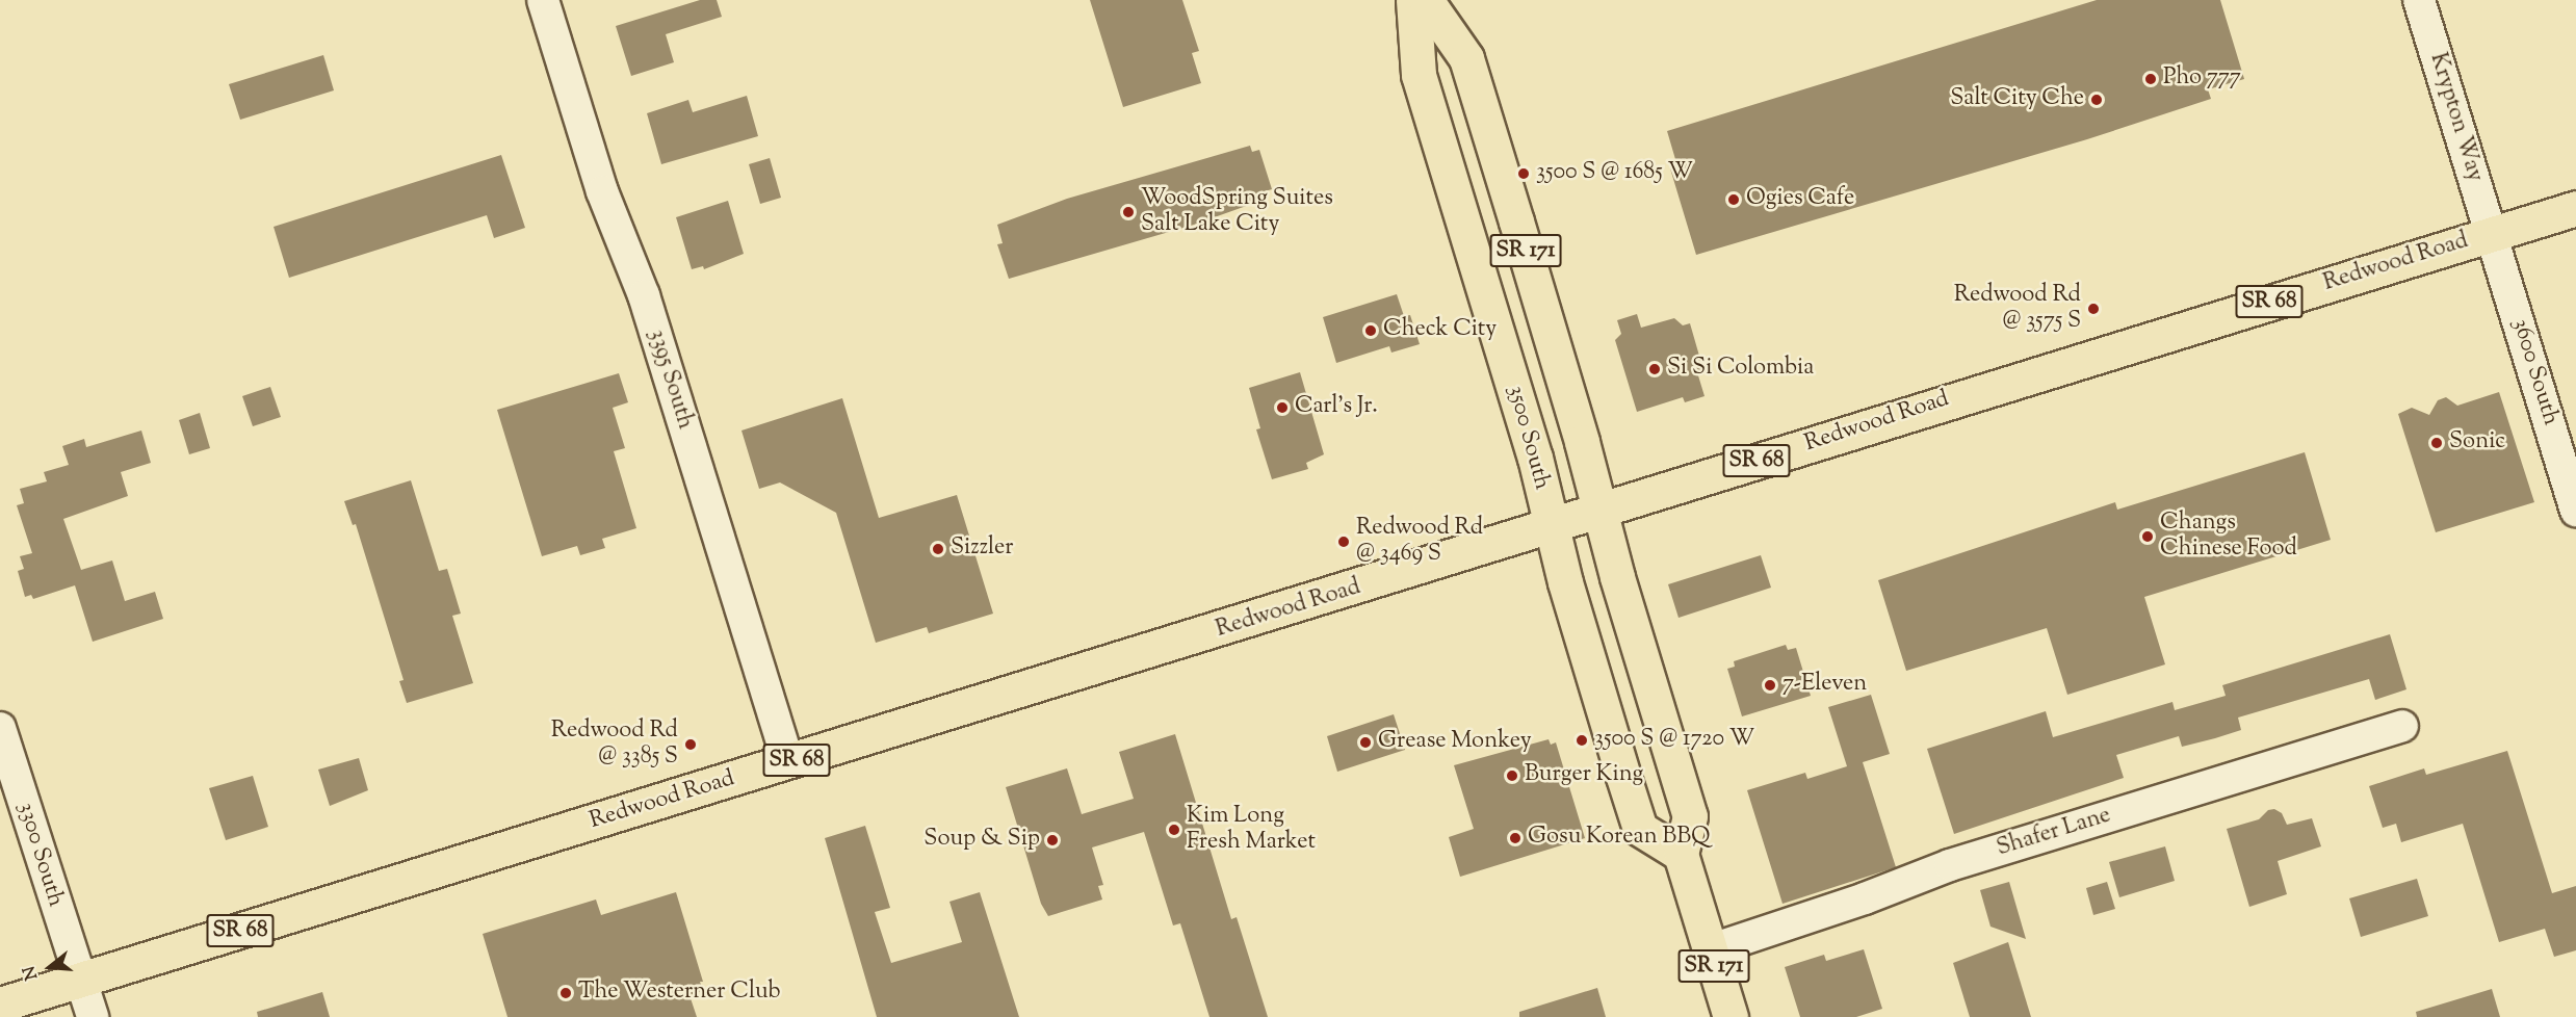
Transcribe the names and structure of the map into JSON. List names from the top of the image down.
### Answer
{
  "streets": {
    "main road": [
      "SR 171",
      "Redwood Road",
      "SR 68",
      "3500 South"
    ],
    "street": [
      "Krypton Way",
      "3600 South",
      "3395 South",
      "Shafer Lane",
      "3300 South"
    ]
  },
  "crossings": [
    ["Krypton Way", "Redwood Road"],
    ["Krypton Way", "3600 South"],
    ["SR 171", "Redwood Road"],
    ["SR 171", "3500 South"],
    ["SR 171", "Shafer Lane"],
    ["Redwood Road", "3600 South"],
    ["Redwood Road", "3395 South"],
    ["Redwood Road", "3500 South"],
    ["Redwood Road", "3300 South"]
  ],
  "places": [
    "Pho 777",
    "Salt City Che",
    "3500 S @ 1685 W",
    "Ogies Cafe",
    "WoodSpring Suites Salt Lake City",
    "Redwood Rd @ 3575 S",
    "Check City",
    "Si Si Colombia",
    "Carl's Jr.",
    "Sonic",
    "Changs Chinese Food",
    "Redwood Rd @ 3469 S",
    "Sizzler",
    "7-Eleven",
    "3500 S @ 1720 W",
    "Grease Monkey",
    "Redwood Rd @ 3385 S",
    "Burger King",
    "Kim Long Fresh Market",
    "Gosu Korean BBQ",
    "Soup & Sip",
    "The Westerner Club"
  ],
  "north": "left"
}
